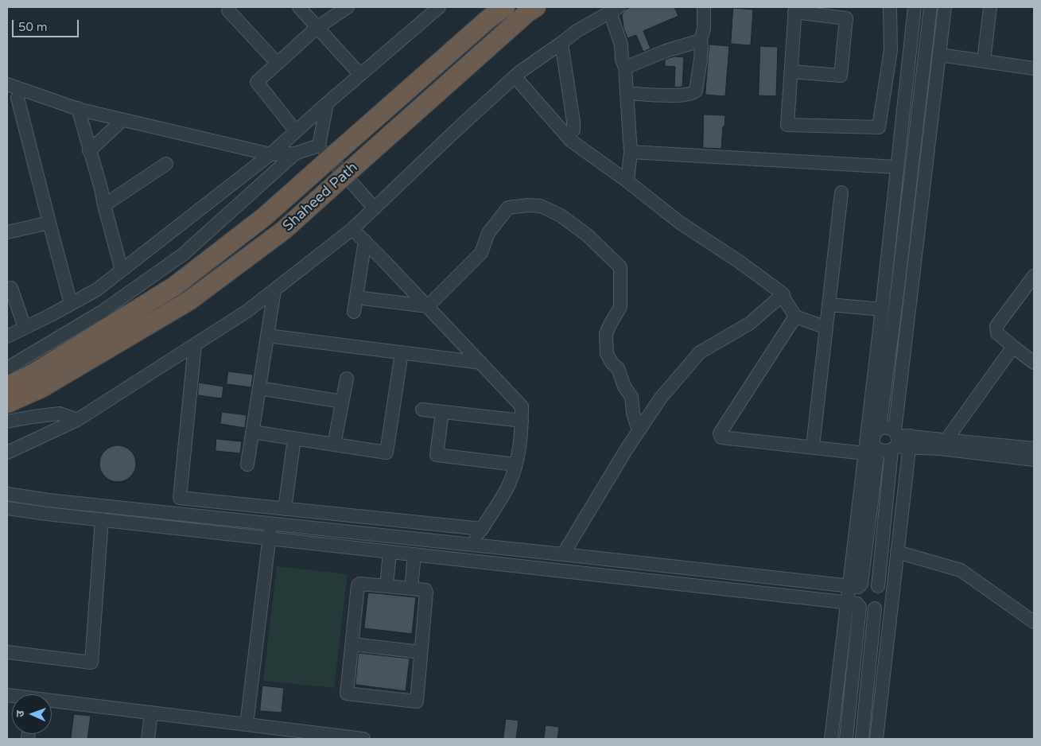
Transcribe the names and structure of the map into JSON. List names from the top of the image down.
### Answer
{
  "streets": {
    "highway": ["Shaheed Path"]
  },
  "scale_bar": "50 m",
  "north": "left"
}
